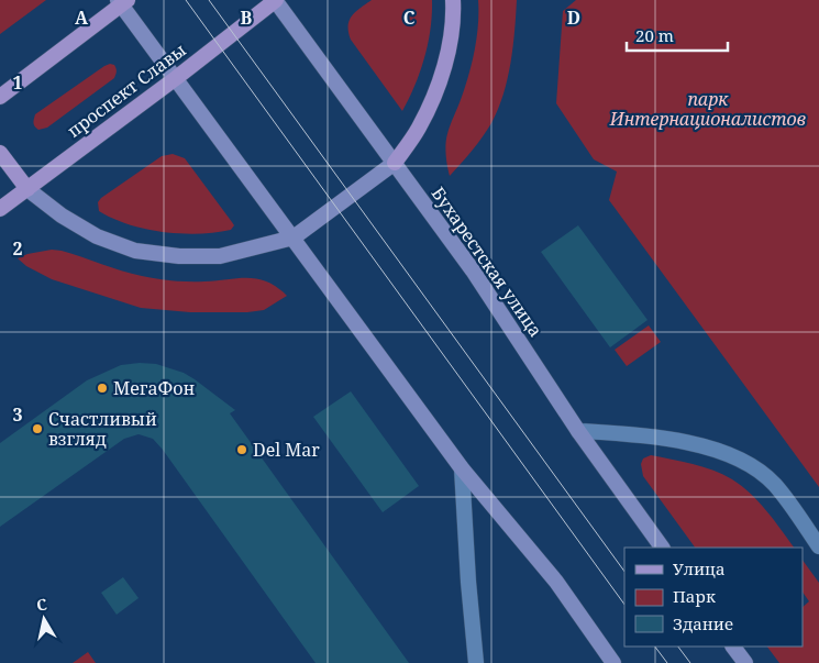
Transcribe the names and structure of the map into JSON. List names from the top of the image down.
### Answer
{
  "streets": {
    "main road": ["проспект Славы", "Бухарестская улица"]
  },
  "crossings": [
    ["проспект Славы", "Бухарестская улица"]
  ],
  "parks": ["парк Интернационалистов"],
  "places": ["МегаФон", "Счастливый взгляд", "Del Mar"],
  "legend": ["Улица", "Парк", "Здание"],
  "scale_bar": "20 m",
  "north": "top",
  "grid": {
    "columns": [
      "A",
      "B",
      "C",
      "D"
    ],
    "rows": ["1", "2", "3"]
  }
}
